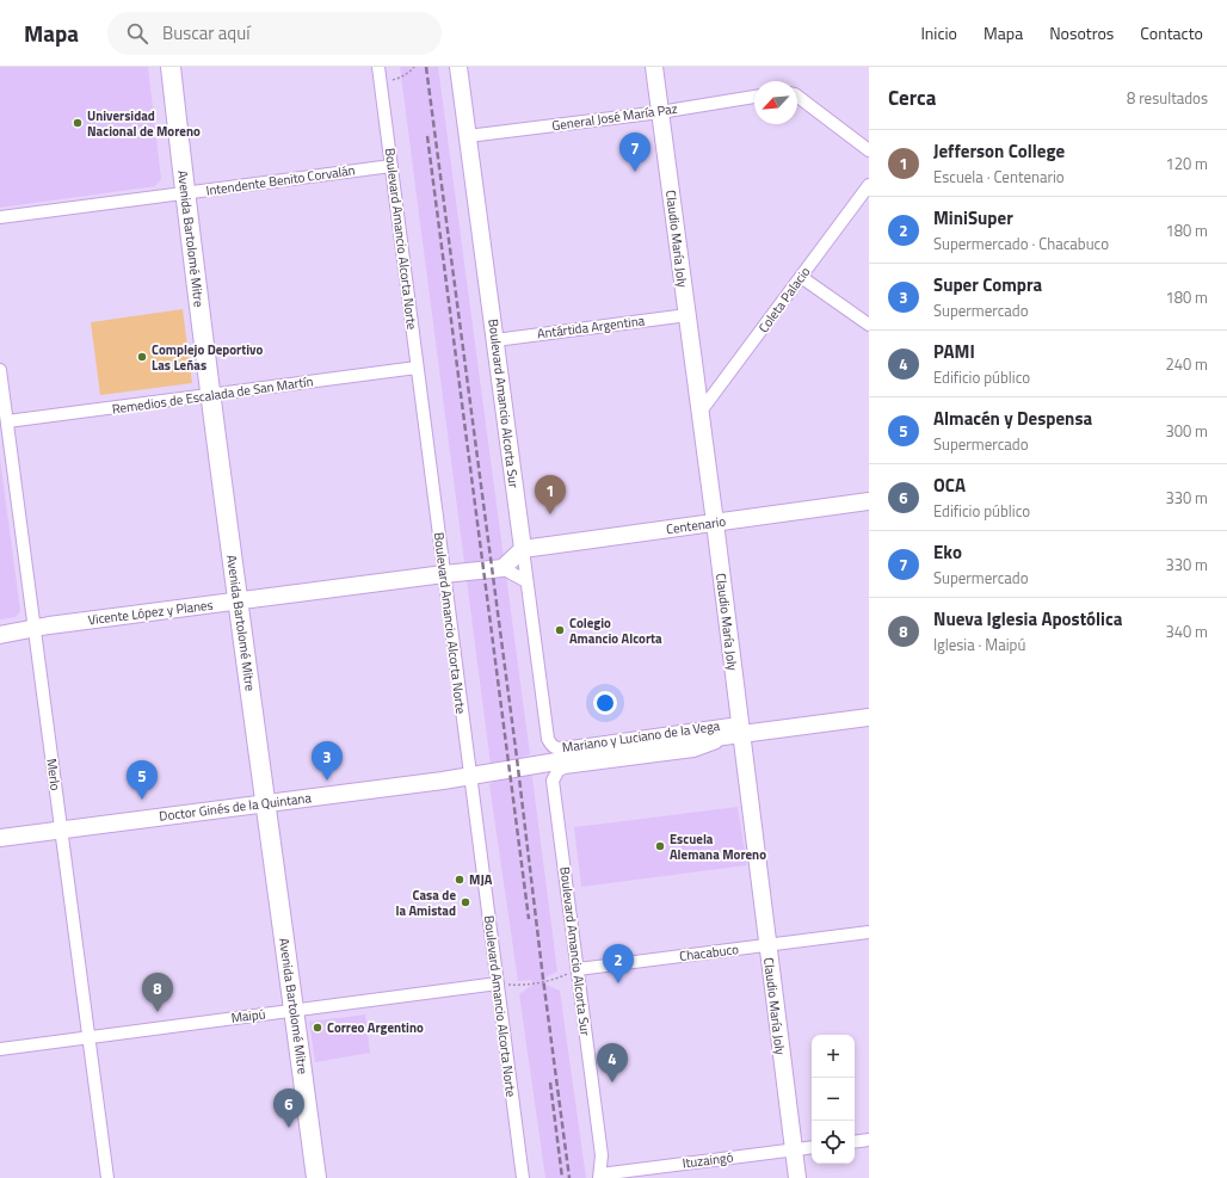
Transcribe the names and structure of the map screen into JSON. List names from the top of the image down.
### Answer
{
  "streets": {
    "main road": ["Avenida Bartolomé Mitre"],
    "street": [
      "General José María Paz",
      "Intendente Benito Corvalán",
      "Boulevard Amancio Alcorta Norte",
      "Claudio María Joly",
      "Coleta Palacio",
      "Antártida Argentina",
      "Remedios de Escalada de San Martín",
      "Boulevard Amancio Alcorta Sur",
      "Centenario",
      "Vicente López y Planes",
      "Mariano y Luciano de la Vega",
      "Merlo",
      "Doctor Ginés de la Quintana",
      "Chacabuco",
      "Maipú",
      "Ituzaingó"
    ]
  },
  "crossings": [
    ["General José María Paz", "Claudio María Joly"],
    ["General José María Paz", "Boulevard Amancio Alcorta Sur"],
    ["Intendente Benito Corvalán", "Avenida Bartolomé Mitre"],
    ["Intendente Benito Corvalán", "Boulevard Amancio Alcorta Norte"],
    ["Avenida Bartolomé Mitre", "Remedios de Escalada de San Martín"],
    ["Avenida Bartolomé Mitre", "Vicente López y Planes"],
    ["Avenida Bartolomé Mitre", "Doctor Ginés de la Quintana"],
    ["Avenida Bartolomé Mitre", "Maipú"],
    ["Boulevard Amancio Alcorta Norte", "Remedios de Escalada de San Martín"],
    ["Boulevard Amancio Alcorta Norte", "Vicente López y Planes"],
    ["Boulevard Amancio Alcorta Norte", "Mariano y Luciano de la Vega"],
    ["Boulevard Amancio Alcorta Norte", "Doctor Ginés de la Quintana"],
    ["Boulevard Amancio Alcorta Norte", "Maipú"],
    ["Claudio María Joly", "Coleta Palacio"],
    ["Claudio María Joly", "Antártida Argentina"],
    ["Claudio María Joly", "Centenario"],
    ["Claudio María Joly", "Mariano y Luciano de la Vega"],
    ["Claudio María Joly", "Chacabuco"],
    ["Claudio María Joly", "Ituzaingó"],
    ["Antártida Argentina", "Boulevard Amancio Alcorta Sur"],
    ["Remedios de Escalada de San Martín", "Merlo"],
    ["Boulevard Amancio Alcorta Sur", "Centenario"],
    ["Boulevard Amancio Alcorta Sur", "Mariano y Luciano de la Vega"],
    ["Boulevard Amancio Alcorta Sur", "Chacabuco"],
    ["Boulevard Amancio Alcorta Sur", "Ituzaingó"],
    ["Vicente López y Planes", "Merlo"],
    ["Mariano y Luciano de la Vega", "Doctor Ginés de la Quintana"],
    ["Merlo", "Doctor Ginés de la Quintana"],
    ["Merlo", "Maipú"]
  ],
  "places": [
    "Universidad Nacional de Moreno",
    "Complejo Deportivo Las Leñas",
    "Colegio Amancio Alcorta",
    "Escuela Alemana Moreno",
    "MJA",
    "Casa de la Amistad",
    "Correo Argentino"
  ],
  "north": "bottom left",
  "page": {
    "header": "Mapa",
    "search": "Buscar aquí",
    "nav": [
      "Inicio",
      "Mapa",
      "Nosotros",
      "Contacto"
    ],
    "heading": ["Cerca", "8 resultados"],
    "list": [
      {
        "mark": "1",
        "name": "Jefferson College",
        "note": "Escuela · Centenario",
        "value": "120 m"
      },
      {
        "mark": "2",
        "name": "MiniSuper",
        "note": "Supermercado · Chacabuco",
        "value": "180 m"
      },
      {
        "mark": "3",
        "name": "Super Compra",
        "note": "Supermercado",
        "value": "180 m"
      },
      {
        "mark": "4",
        "name": "PAMI",
        "note": "Edificio público",
        "value": "240 m"
      },
      {
        "mark": "5",
        "name": "Almacén y Despensa",
        "note": "Supermercado",
        "value": "300 m"
      },
      {
        "mark": "6",
        "name": "OCA",
        "note": "Edificio público",
        "value": "330 m"
      },
      {
        "mark": "7",
        "name": "Eko",
        "note": "Supermercado",
        "value": "330 m"
      },
      {
        "mark": "8",
        "name": "Nueva Iglesia Apostólica",
        "note": "Iglesia · Maipú",
        "value": "340 m"
      }
    ],
    "pins": [
      "7",
      "1",
      "3",
      "5",
      "2",
      "8",
      "4",
      "6"
    ],
    "map_buttons": ["+", "−"]
  }
}
